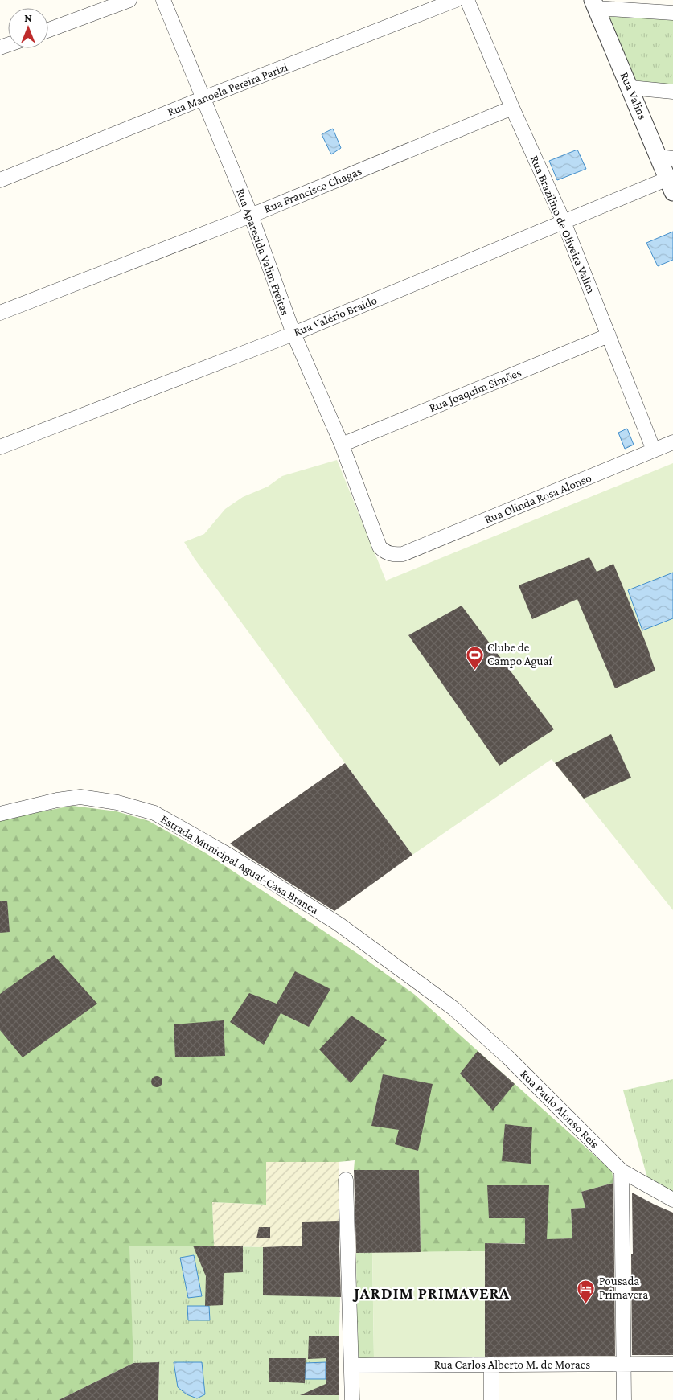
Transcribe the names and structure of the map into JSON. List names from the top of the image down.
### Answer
{
  "streets": {
    "street": [
      "Rua Manoela Pereira Parizi",
      "Rua Valins",
      "Rua Francisco Chagas",
      "Rua Brazilino de Oliveira Valim",
      "Rua Aparecida Valim Freitas",
      "Rua Valério Braido",
      "Rua Joaquim Simões",
      "Rua Olinda Rosa Alonso",
      "Estrada Municipal Aguaí-Casa Branca",
      "Rua Paulo Alonso Reis",
      "Rua Carlos Alberto M. de Moraes"
    ]
  },
  "crossings": [
    ["Rua Manoela Pereira Parizi", "Rua Aparecida Valim Freitas"],
    ["Rua Valins", "Rua Valério Braido"],
    ["Rua Francisco Chagas", "Rua Brazilino de Oliveira Valim"],
    ["Rua Francisco Chagas", "Rua Aparecida Valim Freitas"],
    ["Rua Brazilino de Oliveira Valim", "Rua Valério Braido"],
    ["Rua Brazilino de Oliveira Valim", "Rua Joaquim Simões"],
    ["Rua Brazilino de Oliveira Valim", "Rua Olinda Rosa Alonso"],
    ["Rua Aparecida Valim Freitas", "Rua Valério Braido"],
    ["Rua Aparecida Valim Freitas", "Rua Joaquim Simões"],
    ["Rua Aparecida Valim Freitas", "Rua Olinda Rosa Alonso"],
    ["Estrada Municipal Aguaí-Casa Branca", "Rua Paulo Alonso Reis"]
  ],
  "districts": ["JARDIM PRIMAVERA"],
  "places": {
    "sports": ["Clube de Campo Aguaí"],
    "hotel": ["Pousada Primavera"]
  },
  "north": "top"
}
